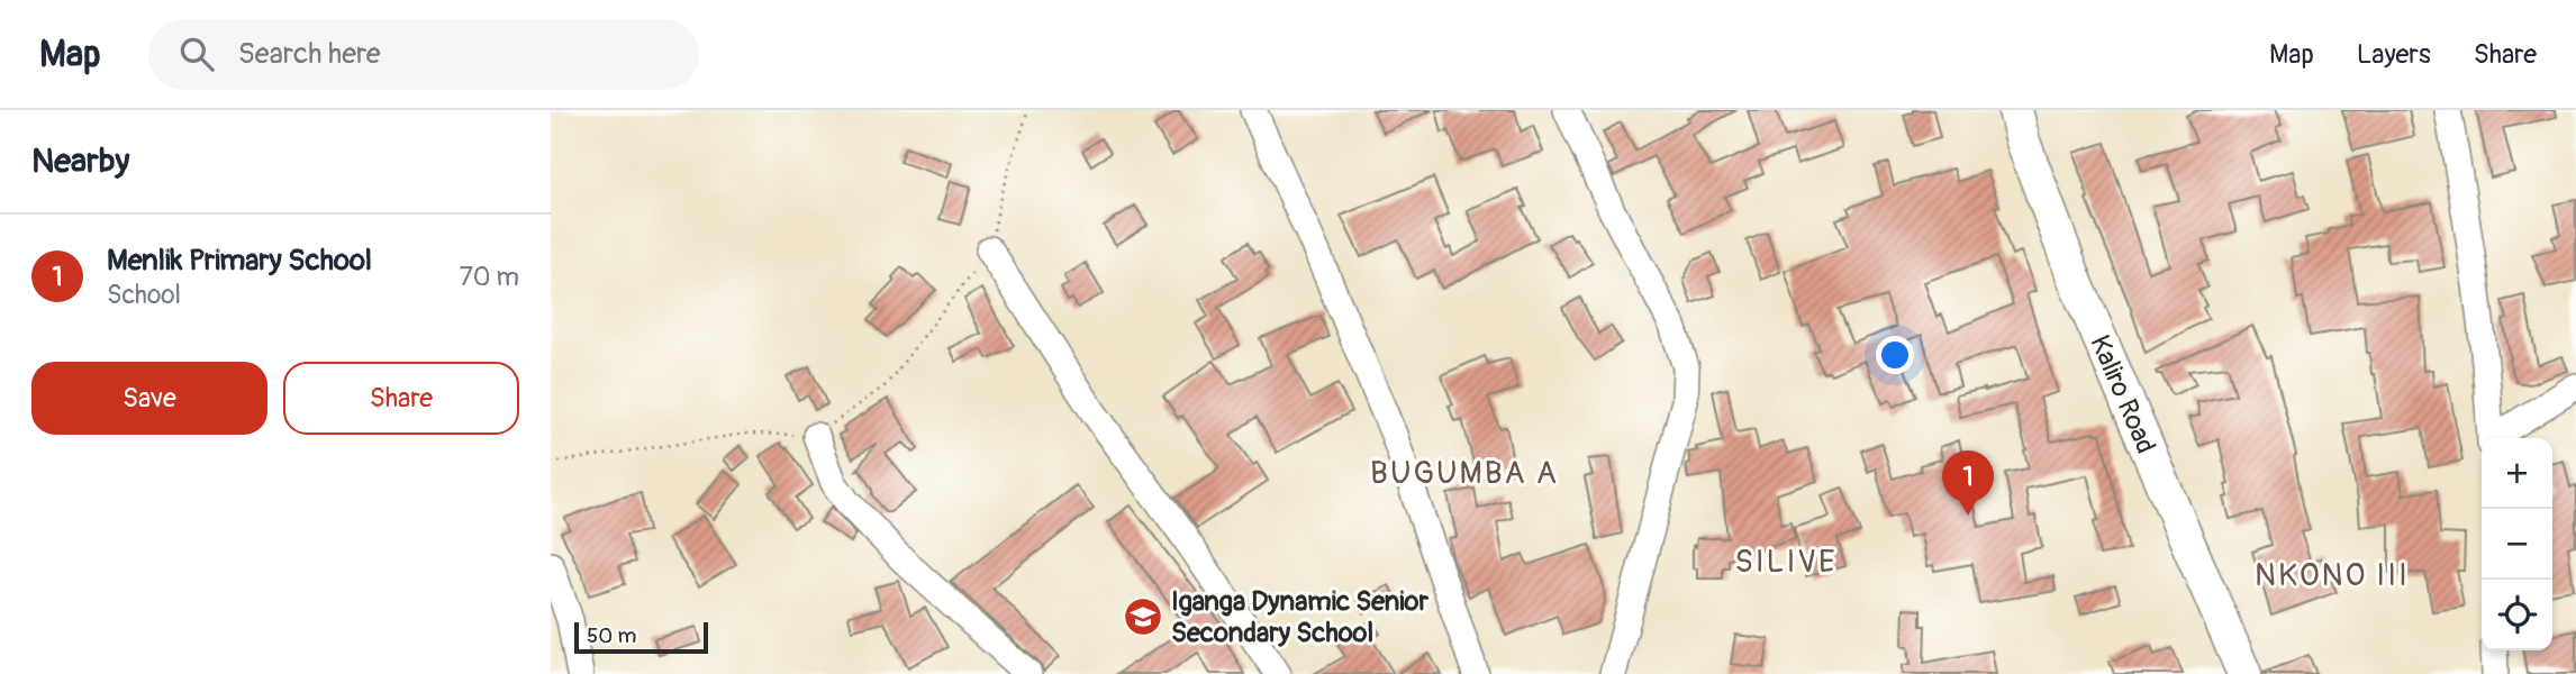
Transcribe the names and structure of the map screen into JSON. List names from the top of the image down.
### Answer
{
  "streets": {
    "main road": ["Kaliro Road"]
  },
  "districts": ["BUGUMBA A", "SILIVE", "NKONO III"],
  "places": {
    "school or university": ["Iganga Dynamic Senior Secondary School"]
  },
  "scale_bar": "50 m",
  "page": {
    "header": "Map",
    "search": "Search here",
    "nav": ["Map", "Layers", "Share"],
    "heading": "Nearby",
    "list": [
      {
        "mark": "1",
        "name": "Menlik Primary School",
        "note": "School",
        "value": "70 m"
      }
    ],
    "buttons": ["Save", "Share"],
    "map_buttons": ["+", "−"],
    "pins": "1",
    "scale": "50 m"
  }
}
